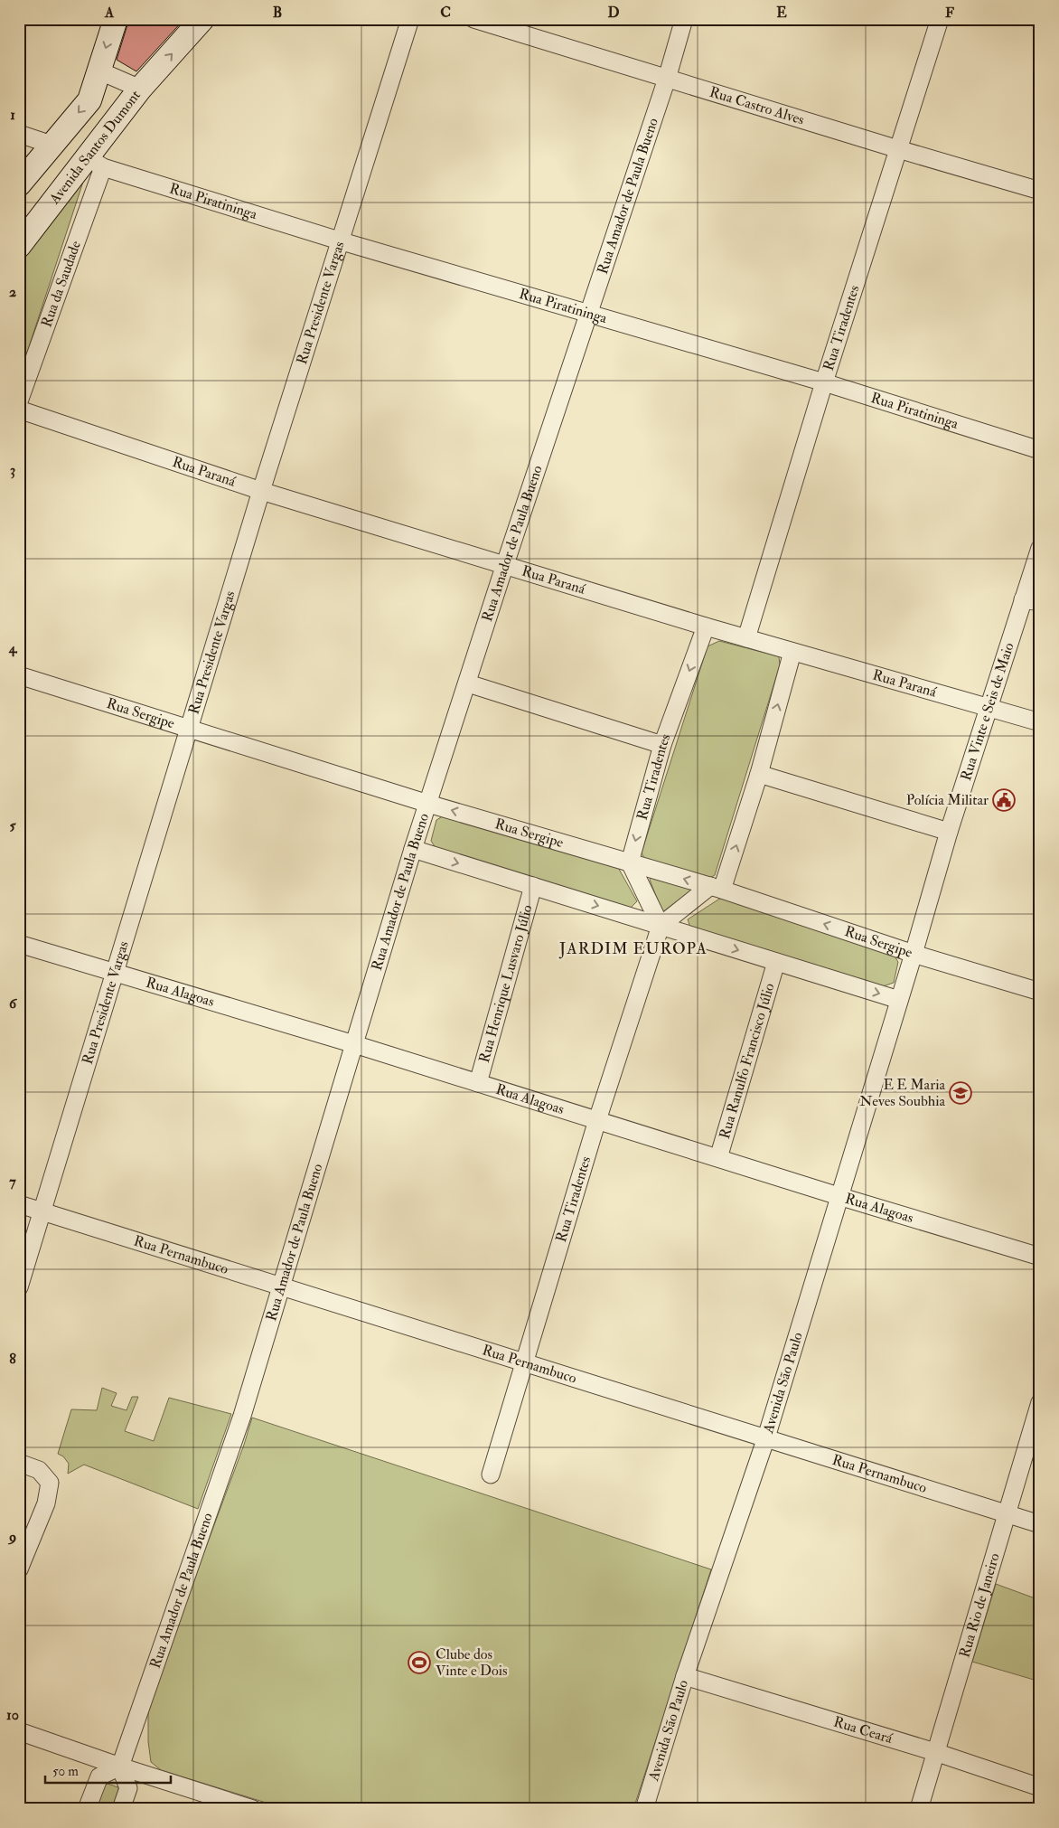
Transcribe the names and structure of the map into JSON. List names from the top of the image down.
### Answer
{
  "streets": {
    "street": [
      "Rua Castro Alves",
      "Avenida Santos Dumont",
      "Rua Amador de Paula Bueno",
      "Rua Piratininga",
      "Rua da Saudade",
      "Rua Presidente Vargas",
      "Rua Tiradentes",
      "Rua Paraná",
      "Rua Vinte e Seis de Maio",
      "Rua Sergipe",
      "Rua Henrique Lusvaro Júlio",
      "Rua Alagoas",
      "Rua Ranulfo Francisco Júlio",
      "Rua Pernambuco",
      "Avenida São Paulo",
      "Rua Rio de Janeiro",
      "Rua Ceará"
    ]
  },
  "crossings": [
    ["Rua Castro Alves", "Rua Amador de Paula Bueno"],
    ["Rua Castro Alves", "Rua Tiradentes"],
    ["Avenida Santos Dumont", "Rua Piratininga"],
    ["Avenida Santos Dumont", "Rua da Saudade"],
    ["Rua Amador de Paula Bueno", "Rua Piratininga"],
    ["Rua Amador de Paula Bueno", "Rua Paraná"],
    ["Rua Amador de Paula Bueno", "Rua Sergipe"],
    ["Rua Amador de Paula Bueno", "Rua Alagoas"],
    ["Rua Amador de Paula Bueno", "Rua Pernambuco"],
    ["Rua Piratininga", "Rua da Saudade"],
    ["Rua Piratininga", "Rua Presidente Vargas"],
    ["Rua Piratininga", "Rua Tiradentes"],
    ["Rua Presidente Vargas", "Rua Paraná"],
    ["Rua Presidente Vargas", "Rua Sergipe"],
    ["Rua Presidente Vargas", "Rua Alagoas"],
    ["Rua Presidente Vargas", "Rua Pernambuco"],
    ["Rua Tiradentes", "Rua Paraná"],
    ["Rua Tiradentes", "Rua Sergipe"],
    ["Rua Tiradentes", "Rua Alagoas"],
    ["Rua Tiradentes", "Rua Pernambuco"],
    ["Rua Paraná", "Rua Vinte e Seis de Maio"],
    ["Rua Vinte e Seis de Maio", "Rua Sergipe"],
    ["Rua Vinte e Seis de Maio", "Avenida São Paulo"],
    ["Rua Sergipe", "Avenida São Paulo"],
    ["Rua Henrique Lusvaro Júlio", "Rua Alagoas"],
    ["Rua Alagoas", "Rua Ranulfo Francisco Júlio"],
    ["Rua Alagoas", "Avenida São Paulo"],
    ["Rua Pernambuco", "Avenida São Paulo"],
    ["Rua Pernambuco", "Rua Rio de Janeiro"],
    ["Avenida São Paulo", "Rua Ceará"],
    ["Rua Rio de Janeiro", "Rua Ceará"]
  ],
  "districts": ["JARDIM EUROPA"],
  "places": {
    "public building": ["Polícia Militar"],
    "school or university": ["E E Maria Neves Soubhia"],
    "sports": ["Clube dos Vinte e Dois"]
  },
  "scale_bar": "50 m",
  "grid": {
    "columns": [
      "A",
      "B",
      "C",
      "D",
      "E",
      "F"
    ],
    "rows": [
      "1",
      "2",
      "3",
      "4",
      "5",
      "6",
      "7",
      "8",
      "9",
      "10"
    ]
  }
}
